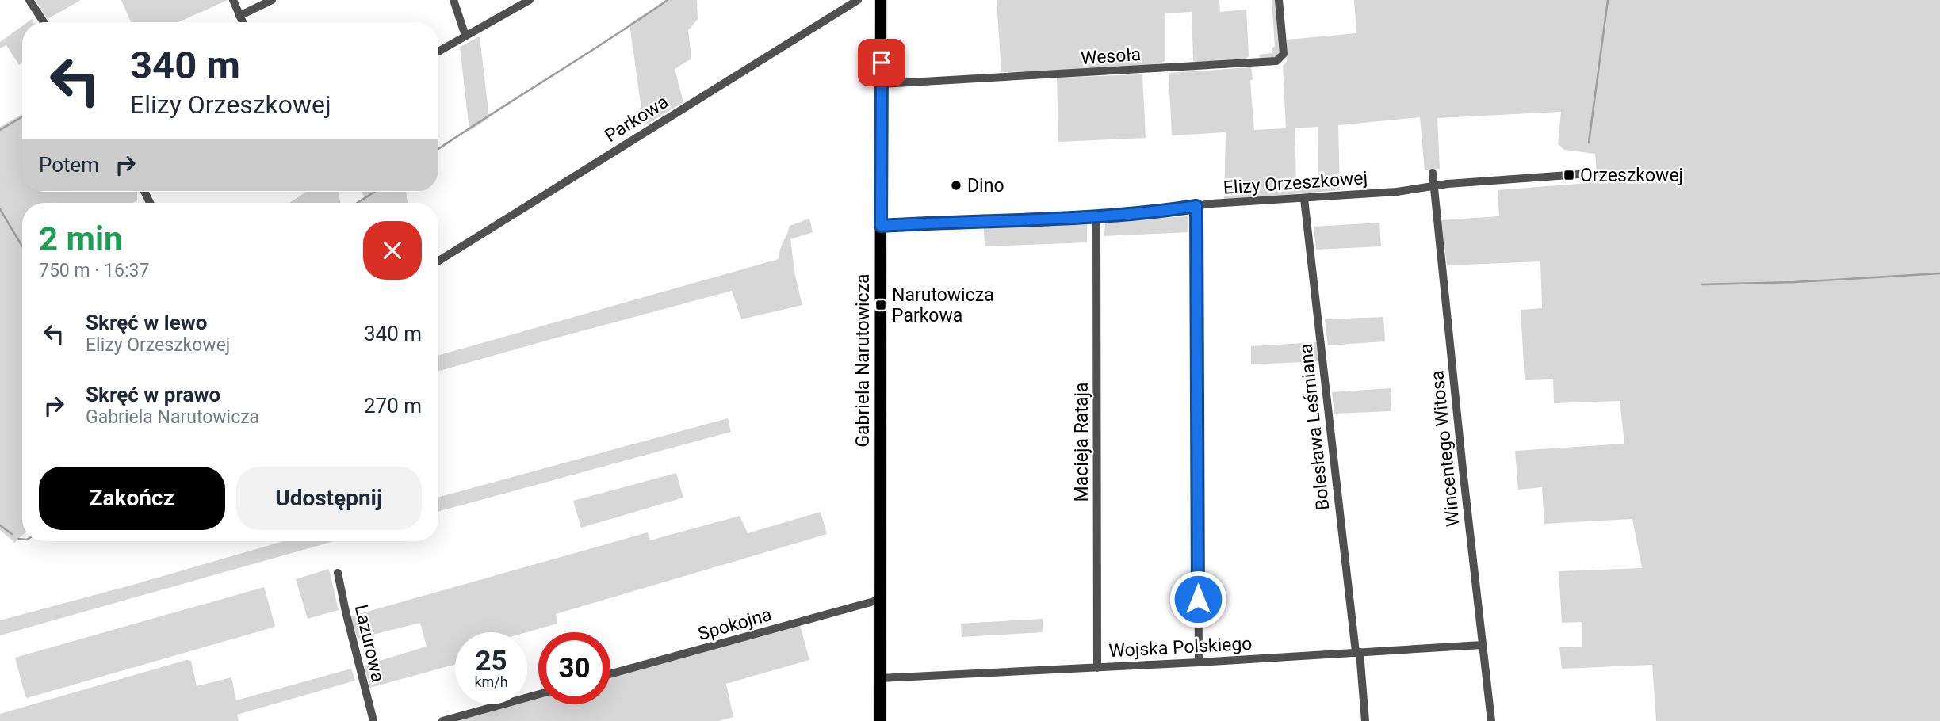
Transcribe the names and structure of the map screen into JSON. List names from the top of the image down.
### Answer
{
  "streets": {
    "main road": ["Gabriela Narutowicza"],
    "street": [
      "Wesoła",
      "Parkowa",
      "Elizy Orzeszkowej",
      "Bolesława Leśmiana",
      "Macieja Rataja",
      "Wincentego Witosa",
      "Spokojna",
      "Lazurowa",
      "Wojska Polskiego"
    ]
  },
  "crossings": [
    ["Wesoła", "Gabriela Narutowicza"],
    ["Elizy Orzeszkowej", "Gabriela Narutowicza"],
    ["Elizy Orzeszkowej", "Bolesława Leśmiana"],
    ["Elizy Orzeszkowej", "Macieja Rataja"],
    ["Elizy Orzeszkowej", "Wincentego Witosa"],
    ["Gabriela Narutowicza", "Spokojna"],
    ["Gabriela Narutowicza", "Wojska Polskiego"],
    ["Bolesława Leśmiana", "Wojska Polskiego"],
    ["Macieja Rataja", "Wojska Polskiego"],
    ["Wincentego Witosa", "Wojska Polskiego"]
  ],
  "places": {
    "transit": ["Orzeszkowej", "Narutowicza Parkowa"],
    "other": ["Dino"]
  },
  "page": {
    "turn": ["340 m", "Elizy Orzeszkowej"],
    "then": "Potem",
    "heading": ["2 min", "750 m · 16:37"],
    "list": [
      {
        "name": "Skręć w lewo",
        "note": "Elizy Orzeszkowej",
        "value": "340 m"
      },
      {
        "name": "Skręć w prawo",
        "note": "Gabriela Narutowicza",
        "value": "270 m"
      }
    ],
    "buttons": ["Zakończ", "Udostępnij"],
    "speed": "25 km/h",
    "limit": "30"
  }
}
